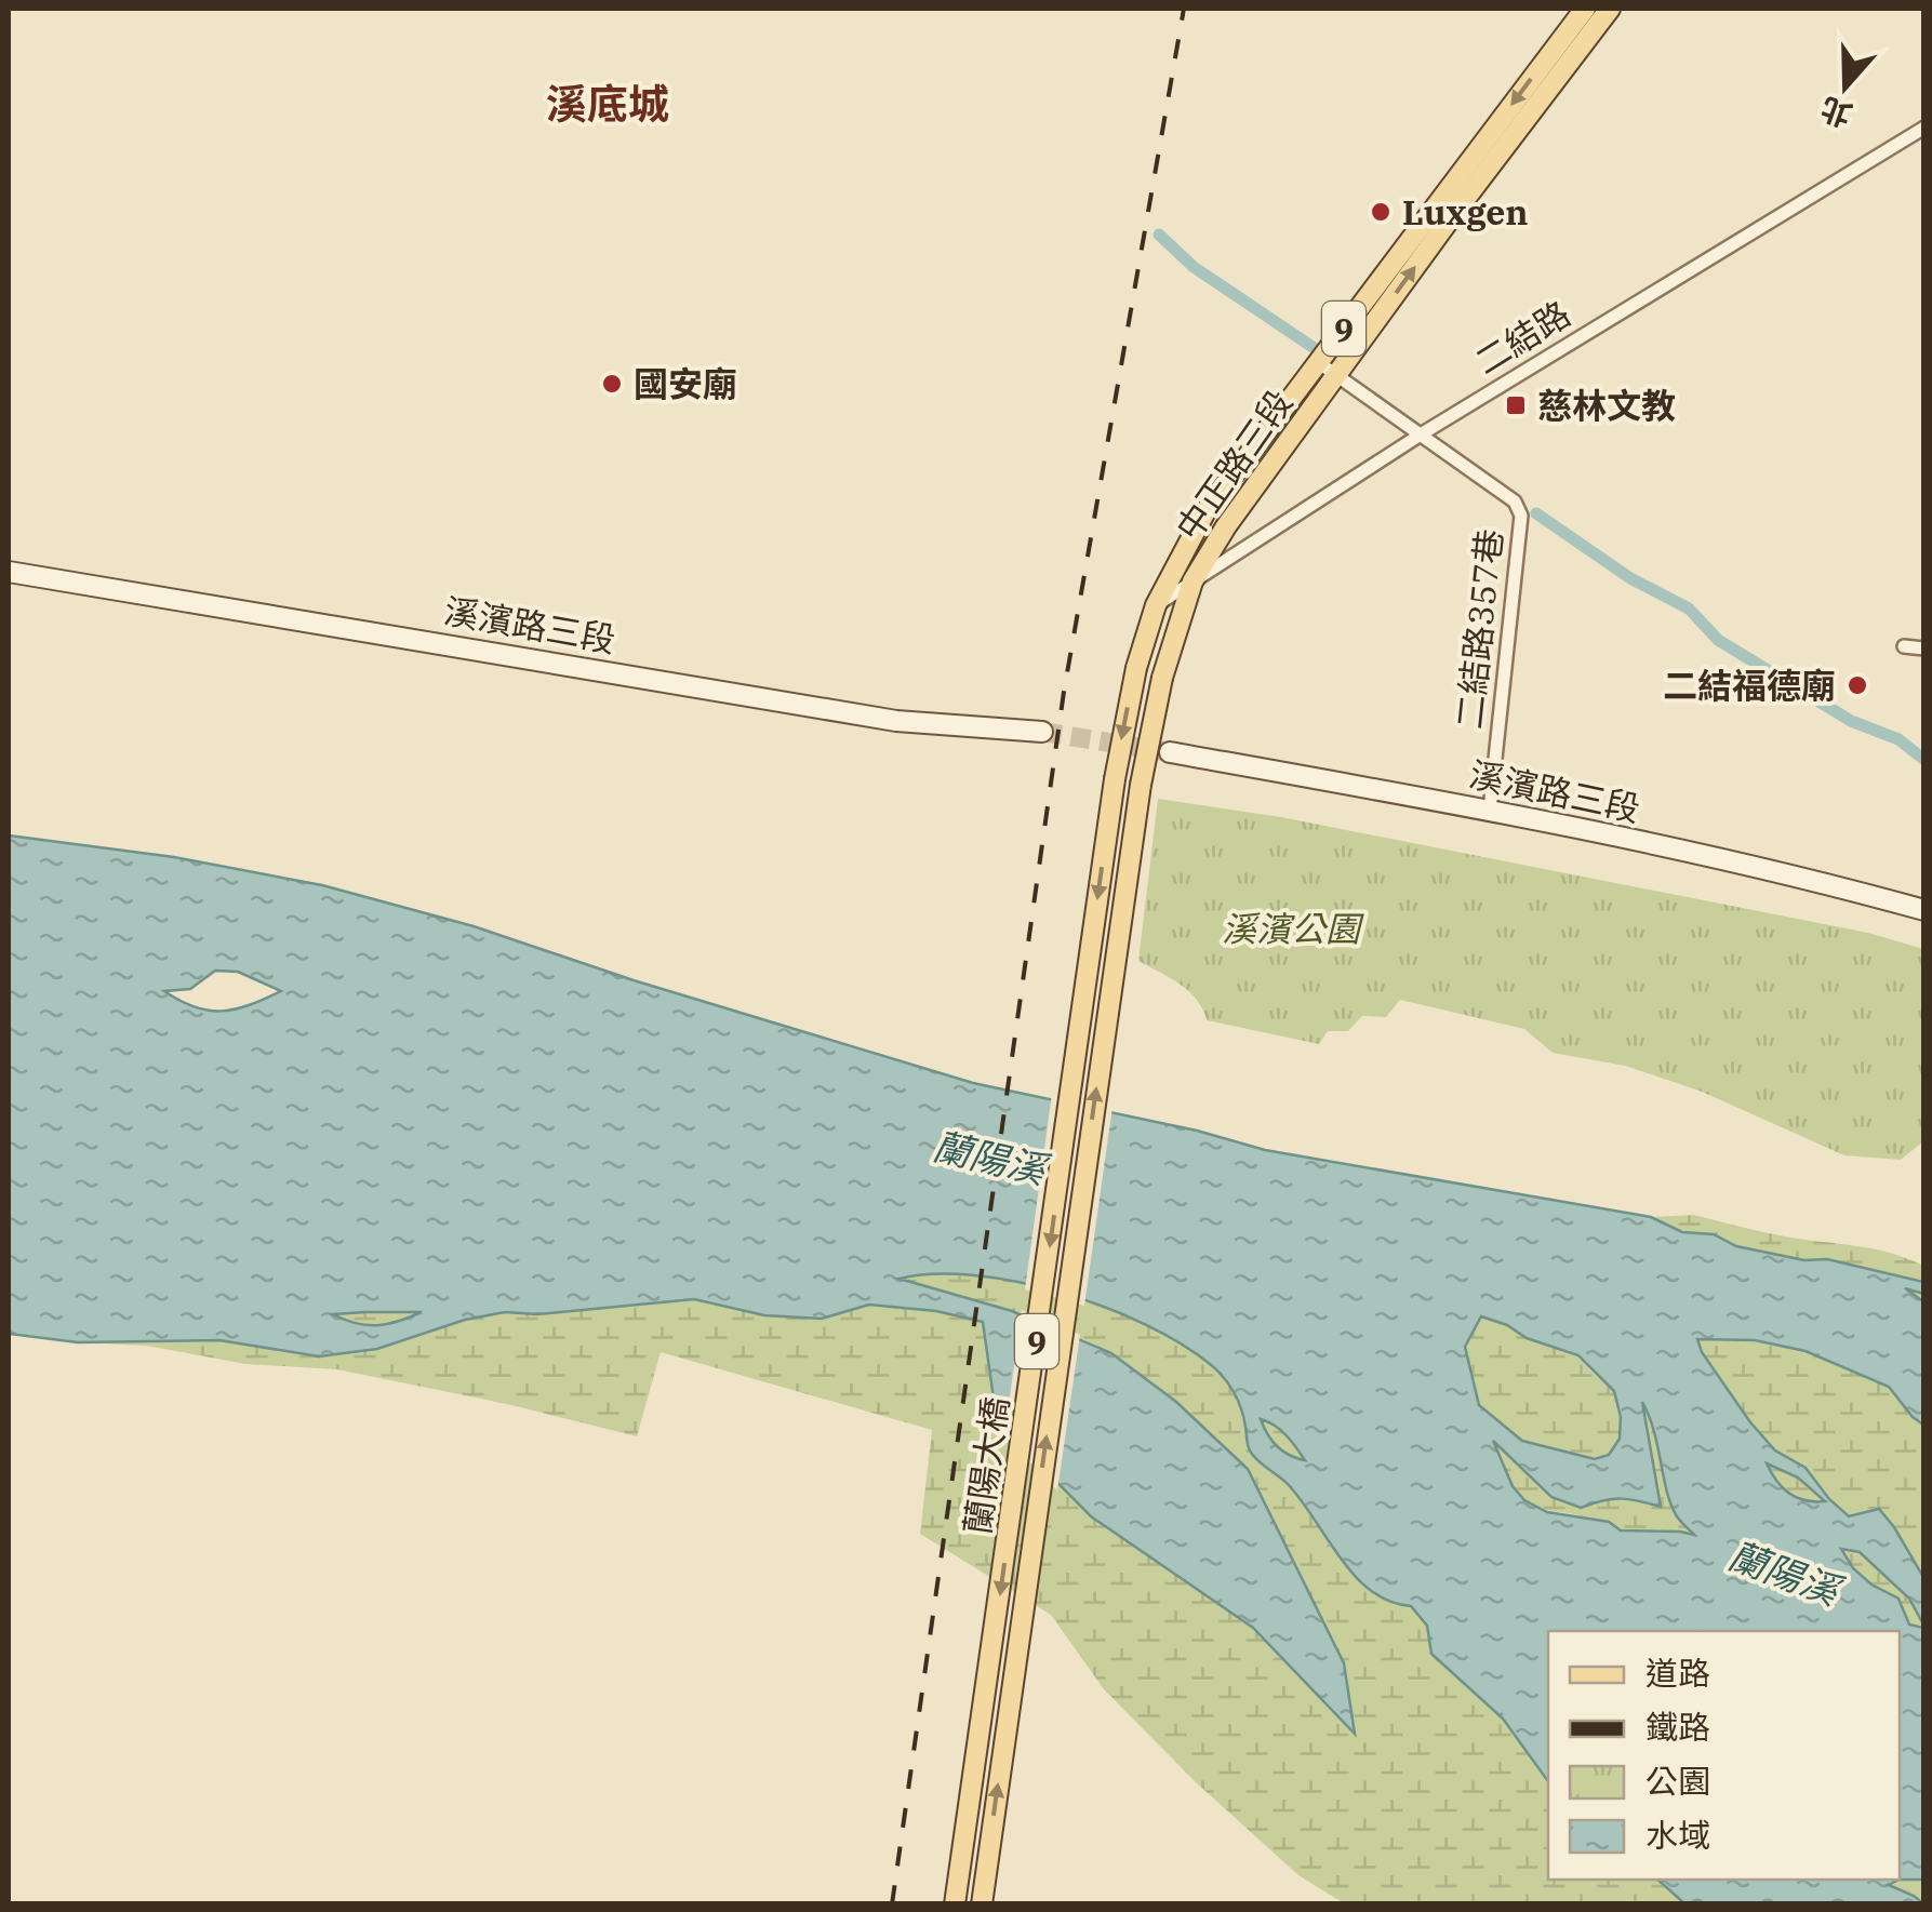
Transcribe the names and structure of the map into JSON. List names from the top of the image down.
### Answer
{
  "streets": {
    "main road": ["9", "中正路三段", "蘭陽大橋"],
    "street": ["二結路", "溪濱路三段", "二結路357巷"]
  },
  "crossings": [
    ["二結路", "中正路三段"],
    ["二結路", "二結路357巷"],
    ["中正路三段", "二結路357巷"],
    ["中正路三段", "蘭陽大橋"],
    ["溪濱路三段", "二結路357巷"]
  ],
  "districts": ["溪底城"],
  "water": ["蘭陽溪"],
  "parks": ["溪濱公園"],
  "places": {
    "other": ["Luxgen", "國安廟", "二結福德廟"],
    "transit": ["慈林文教"]
  },
  "legend": [
    "道路",
    "鐵路",
    "公園",
    "水域"
  ],
  "north": "bottom"
}
